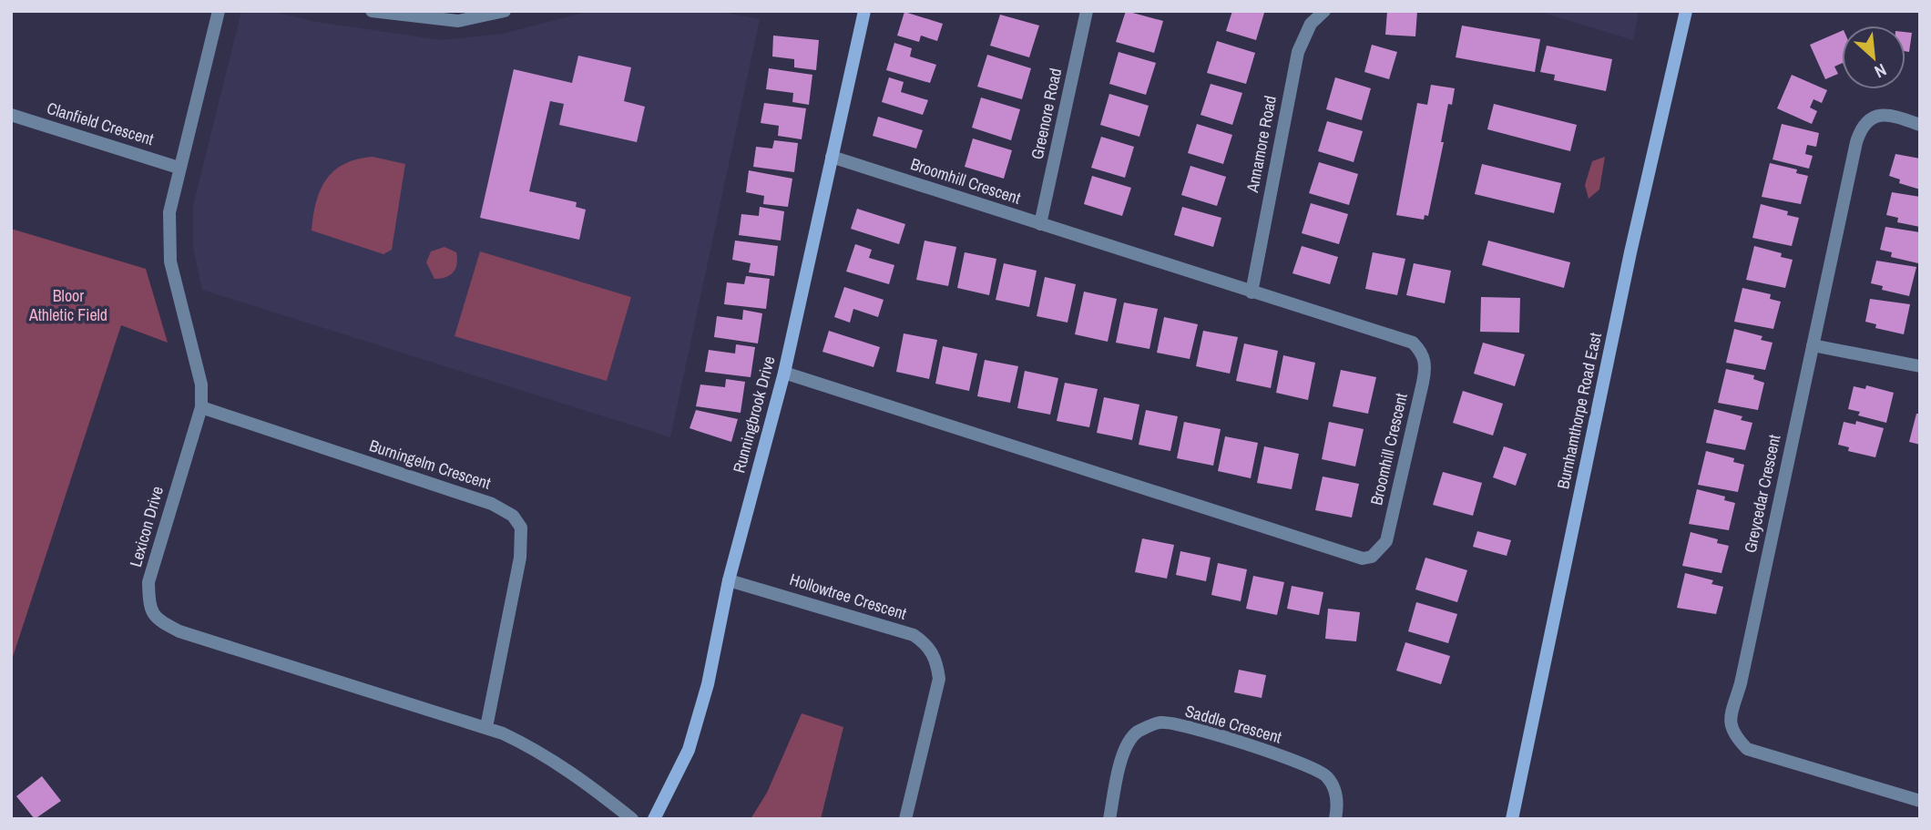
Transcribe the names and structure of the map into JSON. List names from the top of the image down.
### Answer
{
  "streets": {
    "street": [
      "Greenore Road",
      "Clanfield Crescent",
      "Annamore Road",
      "Broomhill Crescent",
      "Burnhamthorpe Road East",
      "Runningbrook Drive",
      "Burningelm Crescent",
      "Greycedar Crescent",
      "Lexicon Drive",
      "Hollowtree Crescent",
      "Saddle Crescent"
    ]
  },
  "crossings": [
    ["Greenore Road", "Broomhill Crescent"],
    ["Clanfield Crescent", "Lexicon Drive"],
    ["Annamore Road", "Broomhill Crescent"],
    ["Broomhill Crescent", "Runningbrook Drive"],
    ["Runningbrook Drive", "Hollowtree Crescent"],
    ["Burningelm Crescent", "Lexicon Drive"]
  ],
  "parks": ["Bloor Athletic Field"],
  "north": "bottom right"
}
